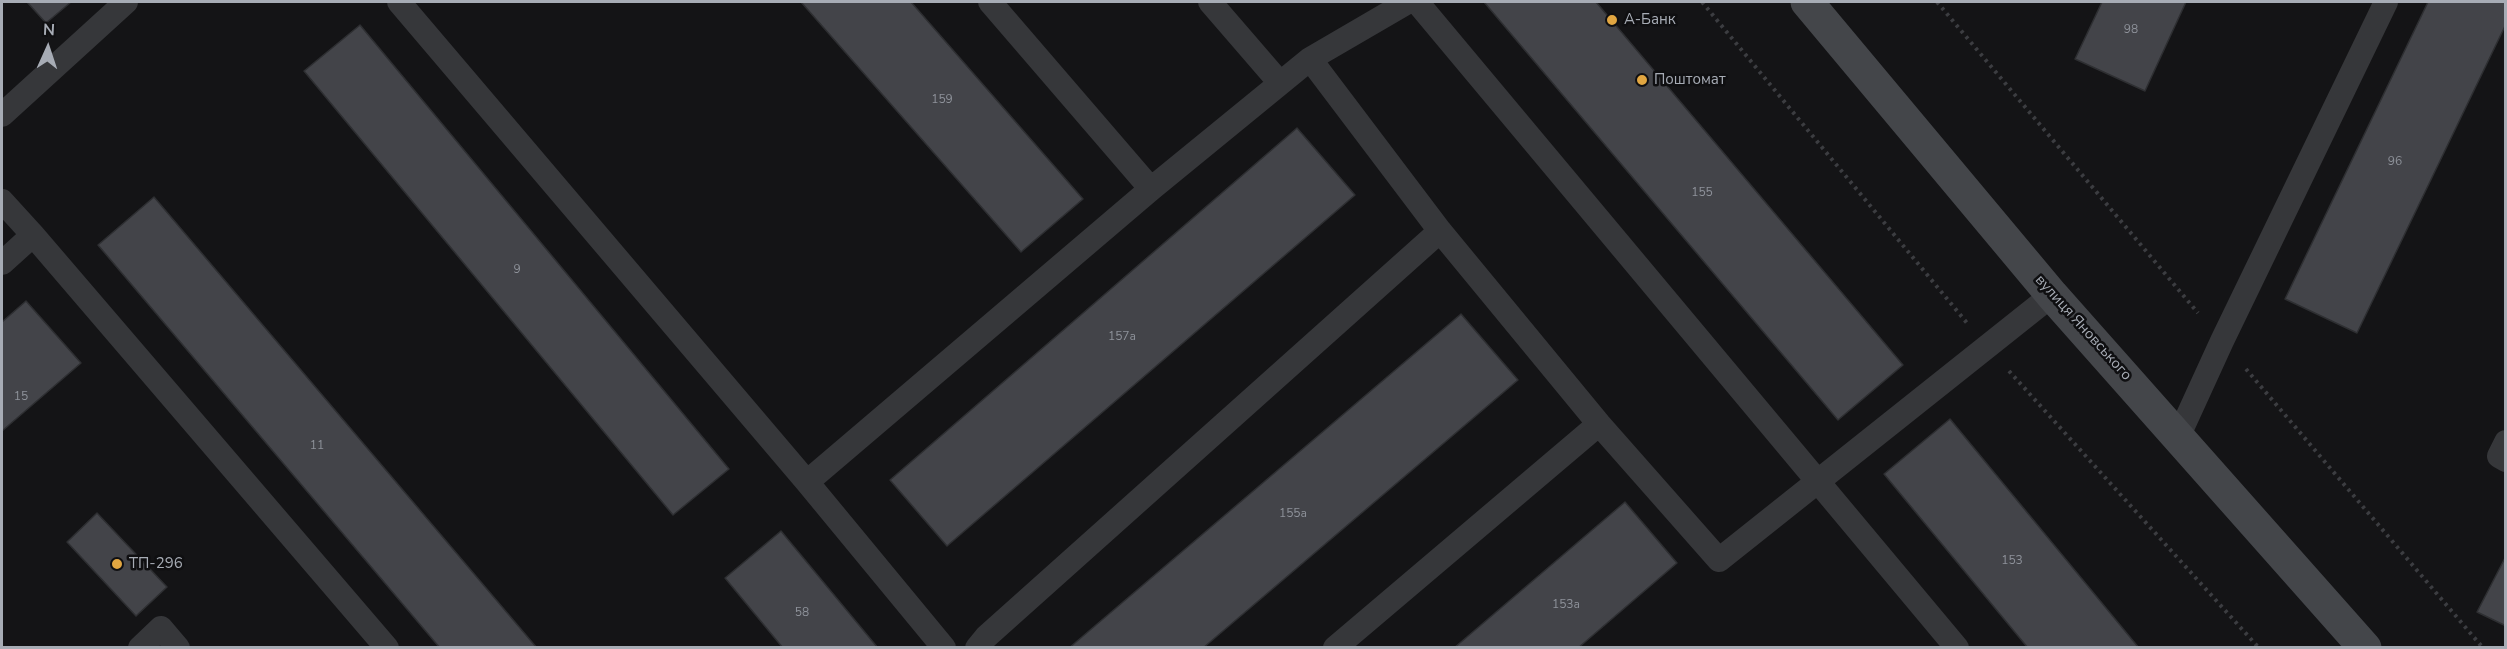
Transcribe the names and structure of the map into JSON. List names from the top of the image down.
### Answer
{
  "streets": {
    "main road": ["вулиця Яновського"]
  },
  "places": ["А-Банк", "Поштомат", "ТП-296"],
  "house_numbers": [
    "98",
    "159",
    "96",
    "155",
    "9",
    "157а",
    "15",
    "11",
    "155а",
    "153",
    "153а",
    "58"
  ],
  "north": "top"
}
